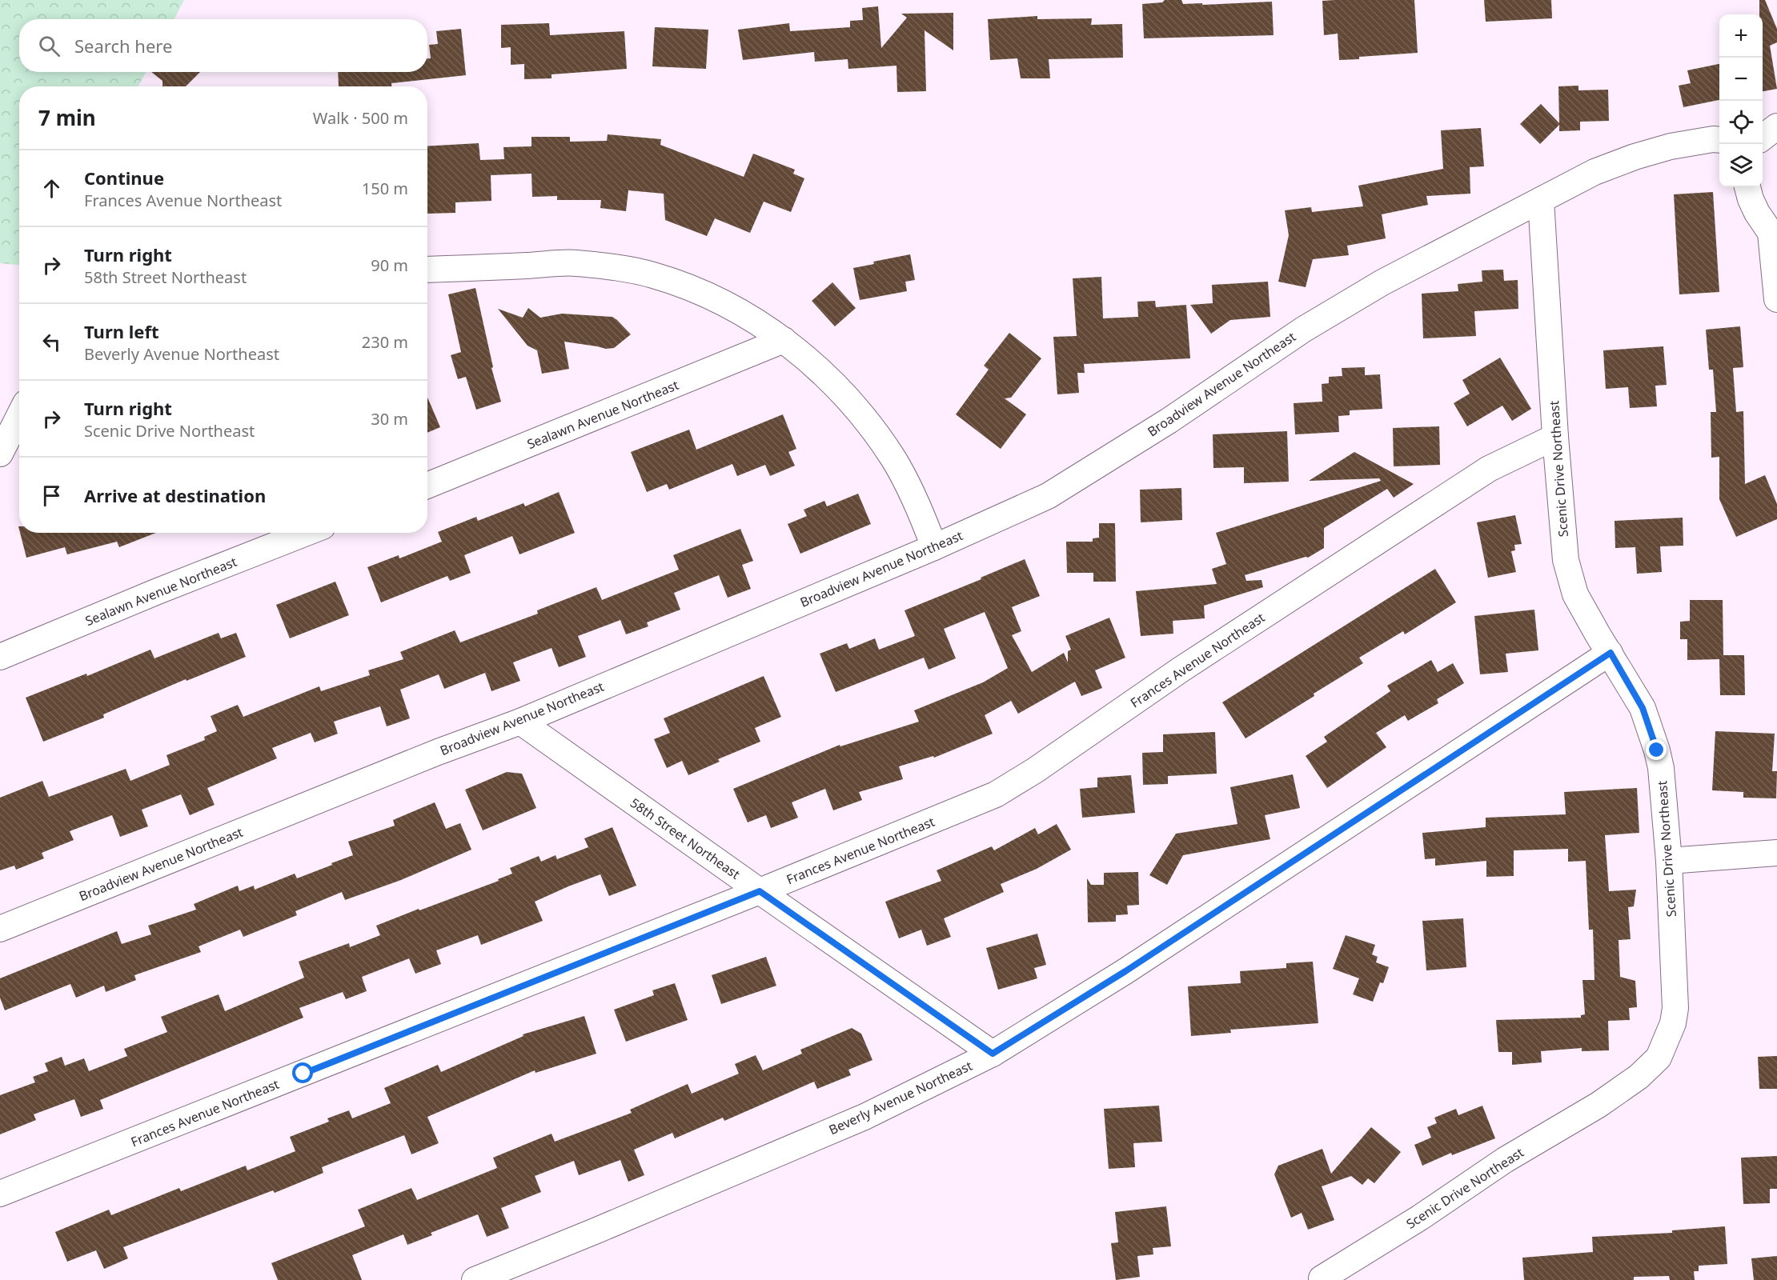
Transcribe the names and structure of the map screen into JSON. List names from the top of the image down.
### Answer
{
  "streets": {
    "street": [
      "Broadview Avenue Northeast",
      "Sealawn Avenue Northeast",
      "Scenic Drive Northeast",
      "Frances Avenue Northeast",
      "58th Street Northeast",
      "Beverly Avenue Northeast"
    ]
  },
  "crossings": [
    ["Broadview Avenue Northeast", "Scenic Drive Northeast"],
    ["Broadview Avenue Northeast", "58th Street Northeast"],
    ["Scenic Drive Northeast", "Frances Avenue Northeast"],
    ["Scenic Drive Northeast", "Beverly Avenue Northeast"],
    ["Frances Avenue Northeast", "58th Street Northeast"],
    ["58th Street Northeast", "Beverly Avenue Northeast"]
  ],
  "page": {
    "map_buttons": ["+", "−"],
    "search": "Search here",
    "heading": ["7 min", "Walk · 500 m"],
    "list": [
      ["Continue", "Frances Avenue Northeast", "150 m"],
      ["Turn right", "58th Street Northeast", "90 m"],
      ["Turn left", "Beverly Avenue Northeast", "230 m"],
      ["Turn right", "Scenic Drive Northeast", "30 m"],
      "Arrive at destination"
    ]
  }
}
